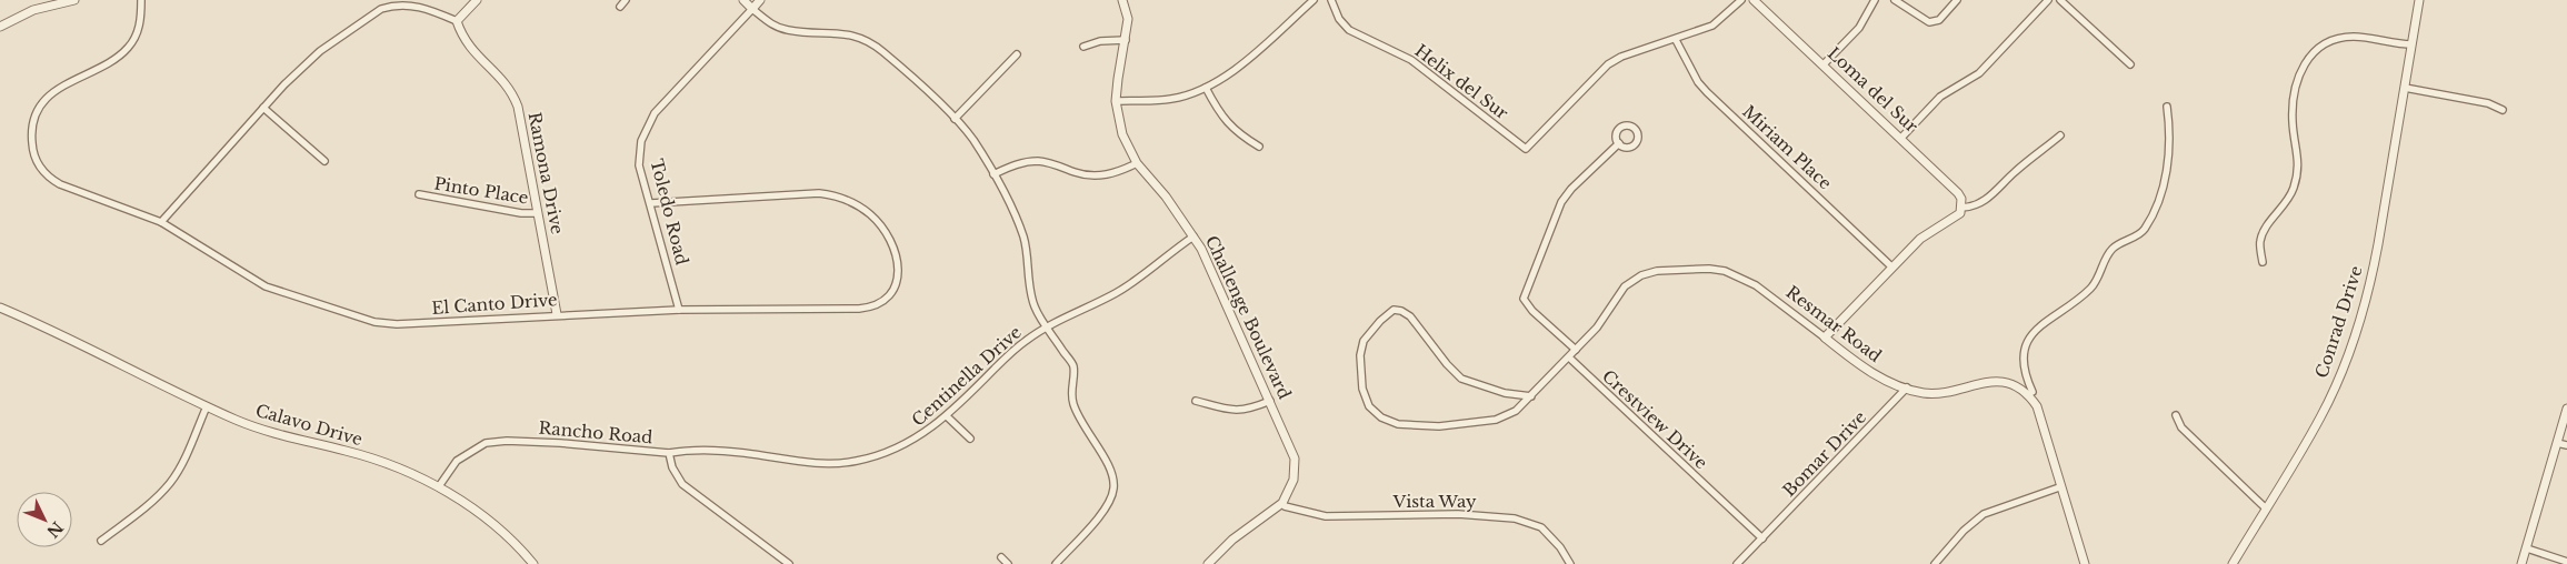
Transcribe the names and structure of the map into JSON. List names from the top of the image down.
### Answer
{
  "streets": {
    "street": [
      "Helix del Sur",
      "Loma del Sur",
      "Miriam Place",
      "Ramona Drive",
      "Pinto Place",
      "Toledo Road",
      "El Canto Drive",
      "Challenge Boulevard",
      "Conrad Drive",
      "Resmar Road",
      "Centinella Drive",
      "Crestview Drive",
      "Calavo Drive",
      "Rancho Road",
      "Bomar Drive",
      "Vista Way"
    ]
  },
  "crossings": [
    ["Helix del Sur", "Miriam Place"],
    ["Ramona Drive", "Pinto Place"],
    ["Ramona Drive", "El Canto Drive"],
    ["Toledo Road", "El Canto Drive"],
    ["Challenge Boulevard", "Centinella Drive"],
    ["Challenge Boulevard", "Vista Way"],
    ["Resmar Road", "Crestview Drive"],
    ["Resmar Road", "Bomar Drive"],
    ["Centinella Drive", "Rancho Road"],
    ["Crestview Drive", "Bomar Drive"],
    ["Calavo Drive", "Rancho Road"]
  ],
  "north": "bottom right"
}
